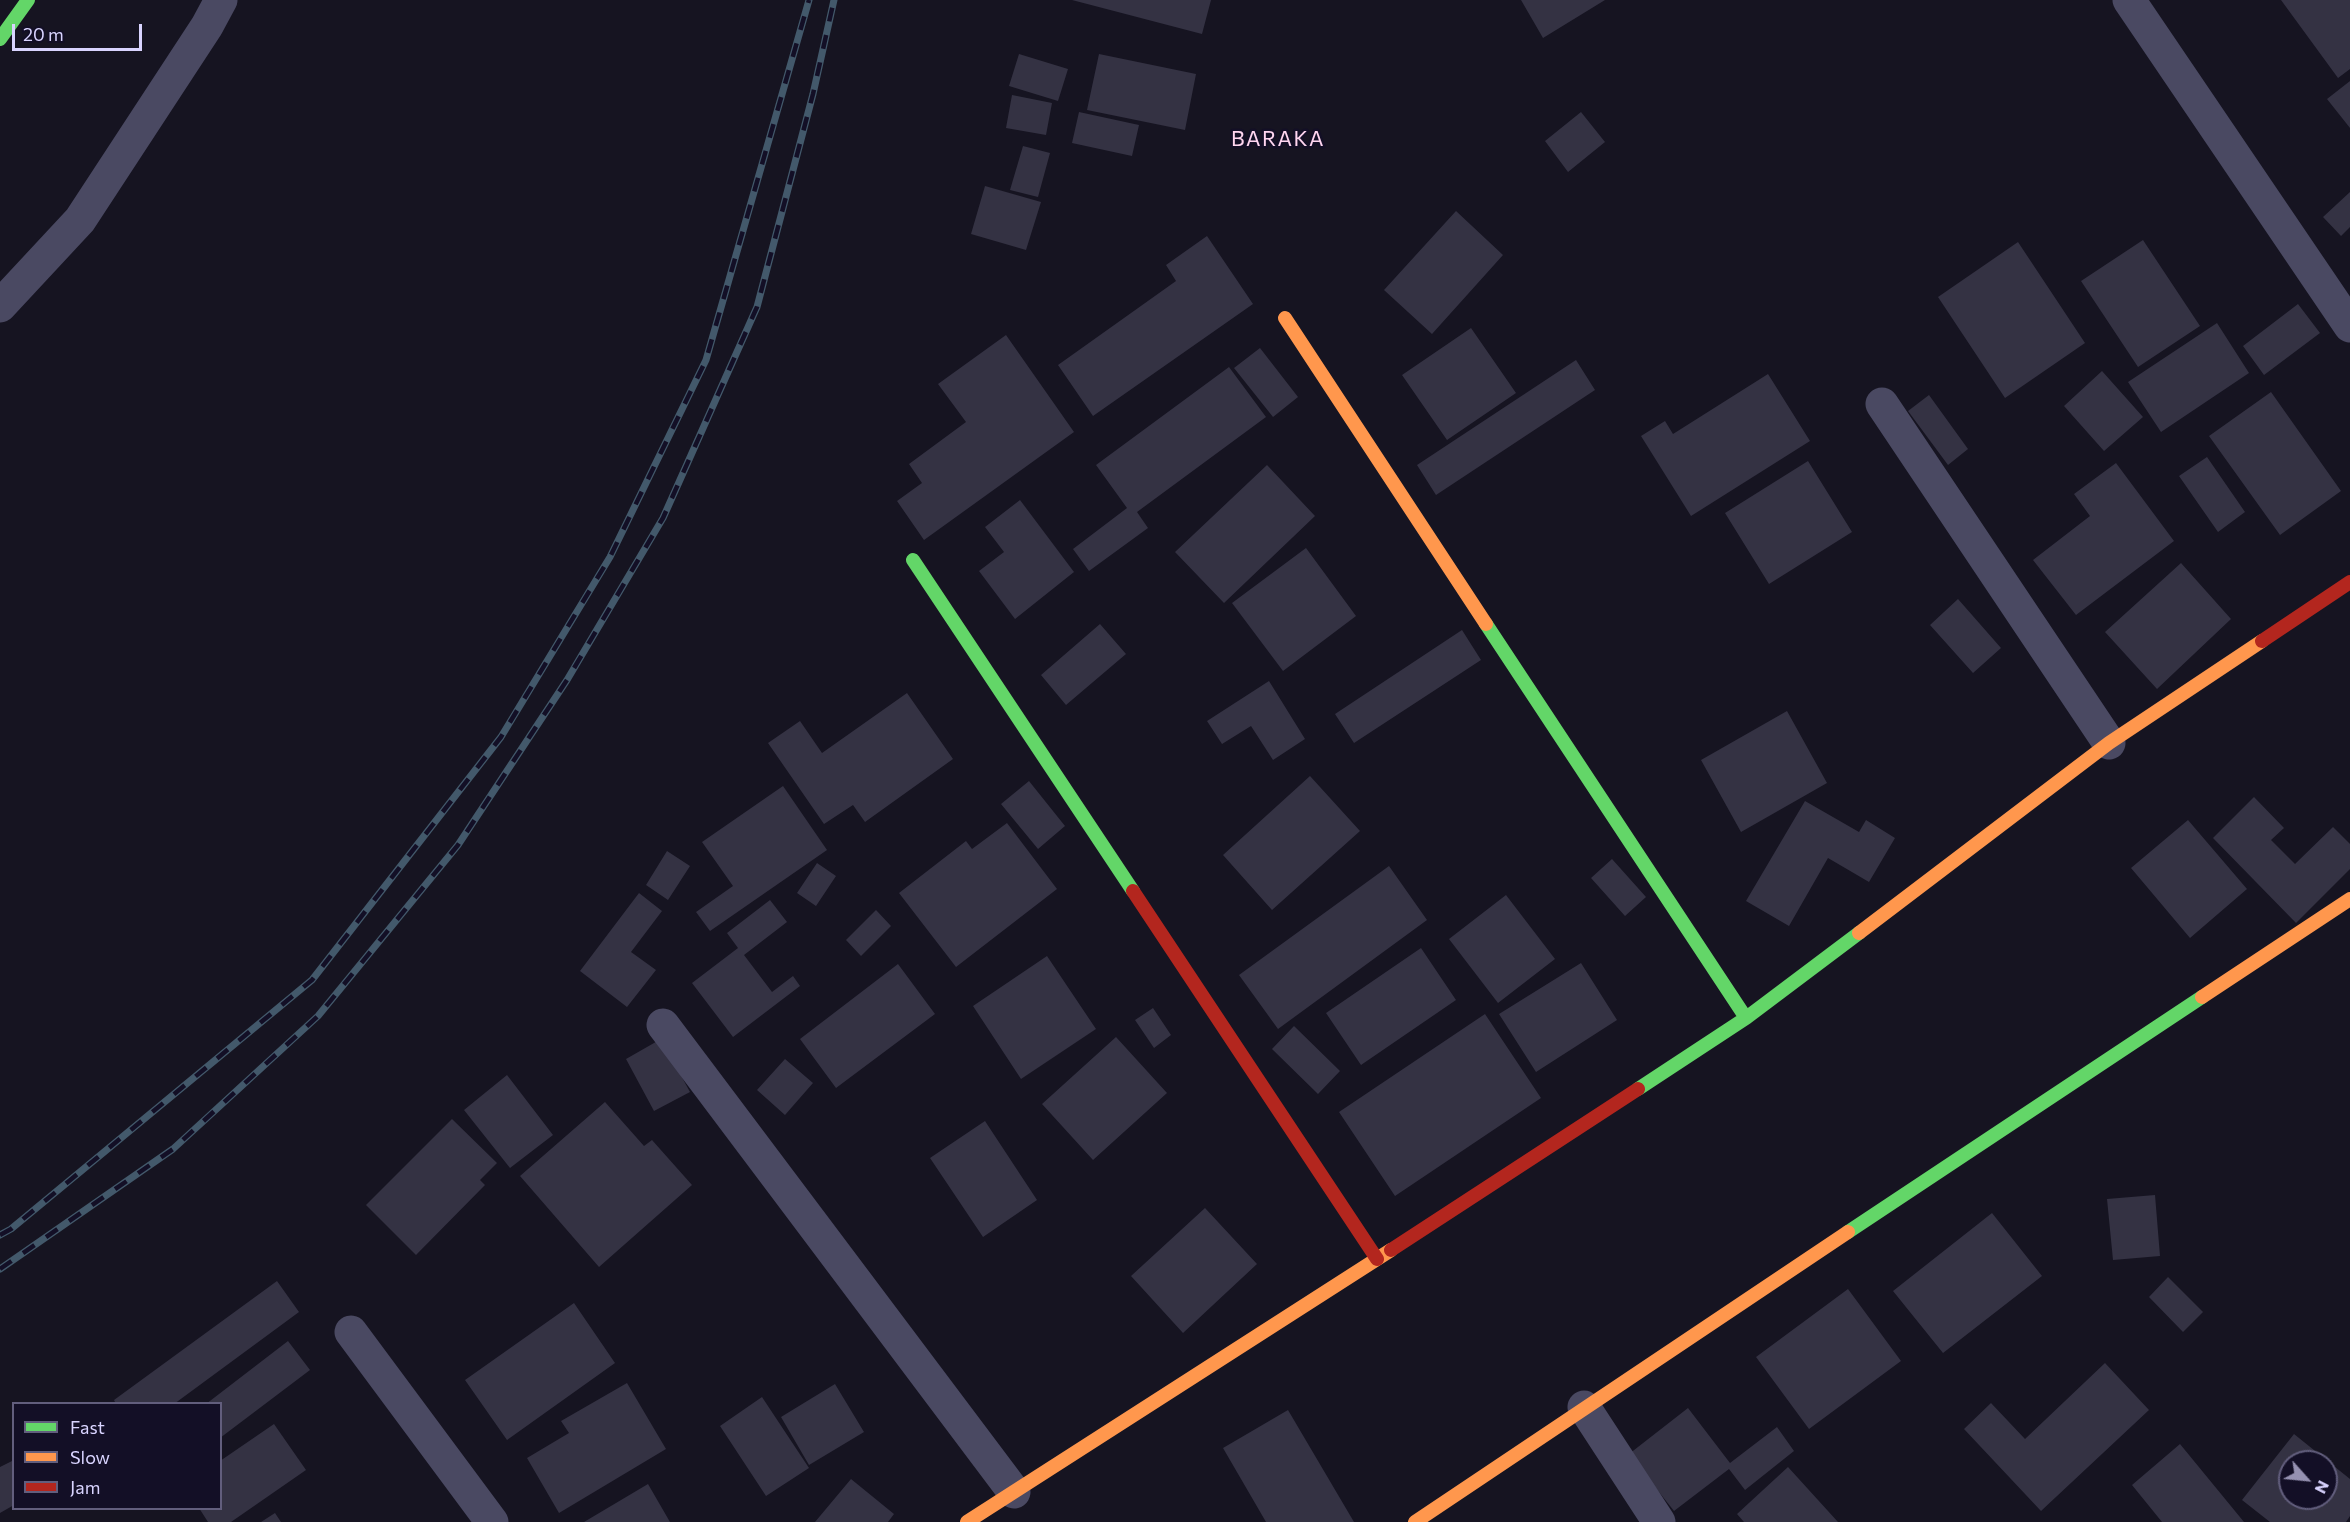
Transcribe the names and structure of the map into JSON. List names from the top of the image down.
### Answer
{
  "districts": ["BARAKA"],
  "legend": ["Fast", "Slow", "Jam"],
  "scale_bar": "20 m",
  "north": "bottom right"
}
